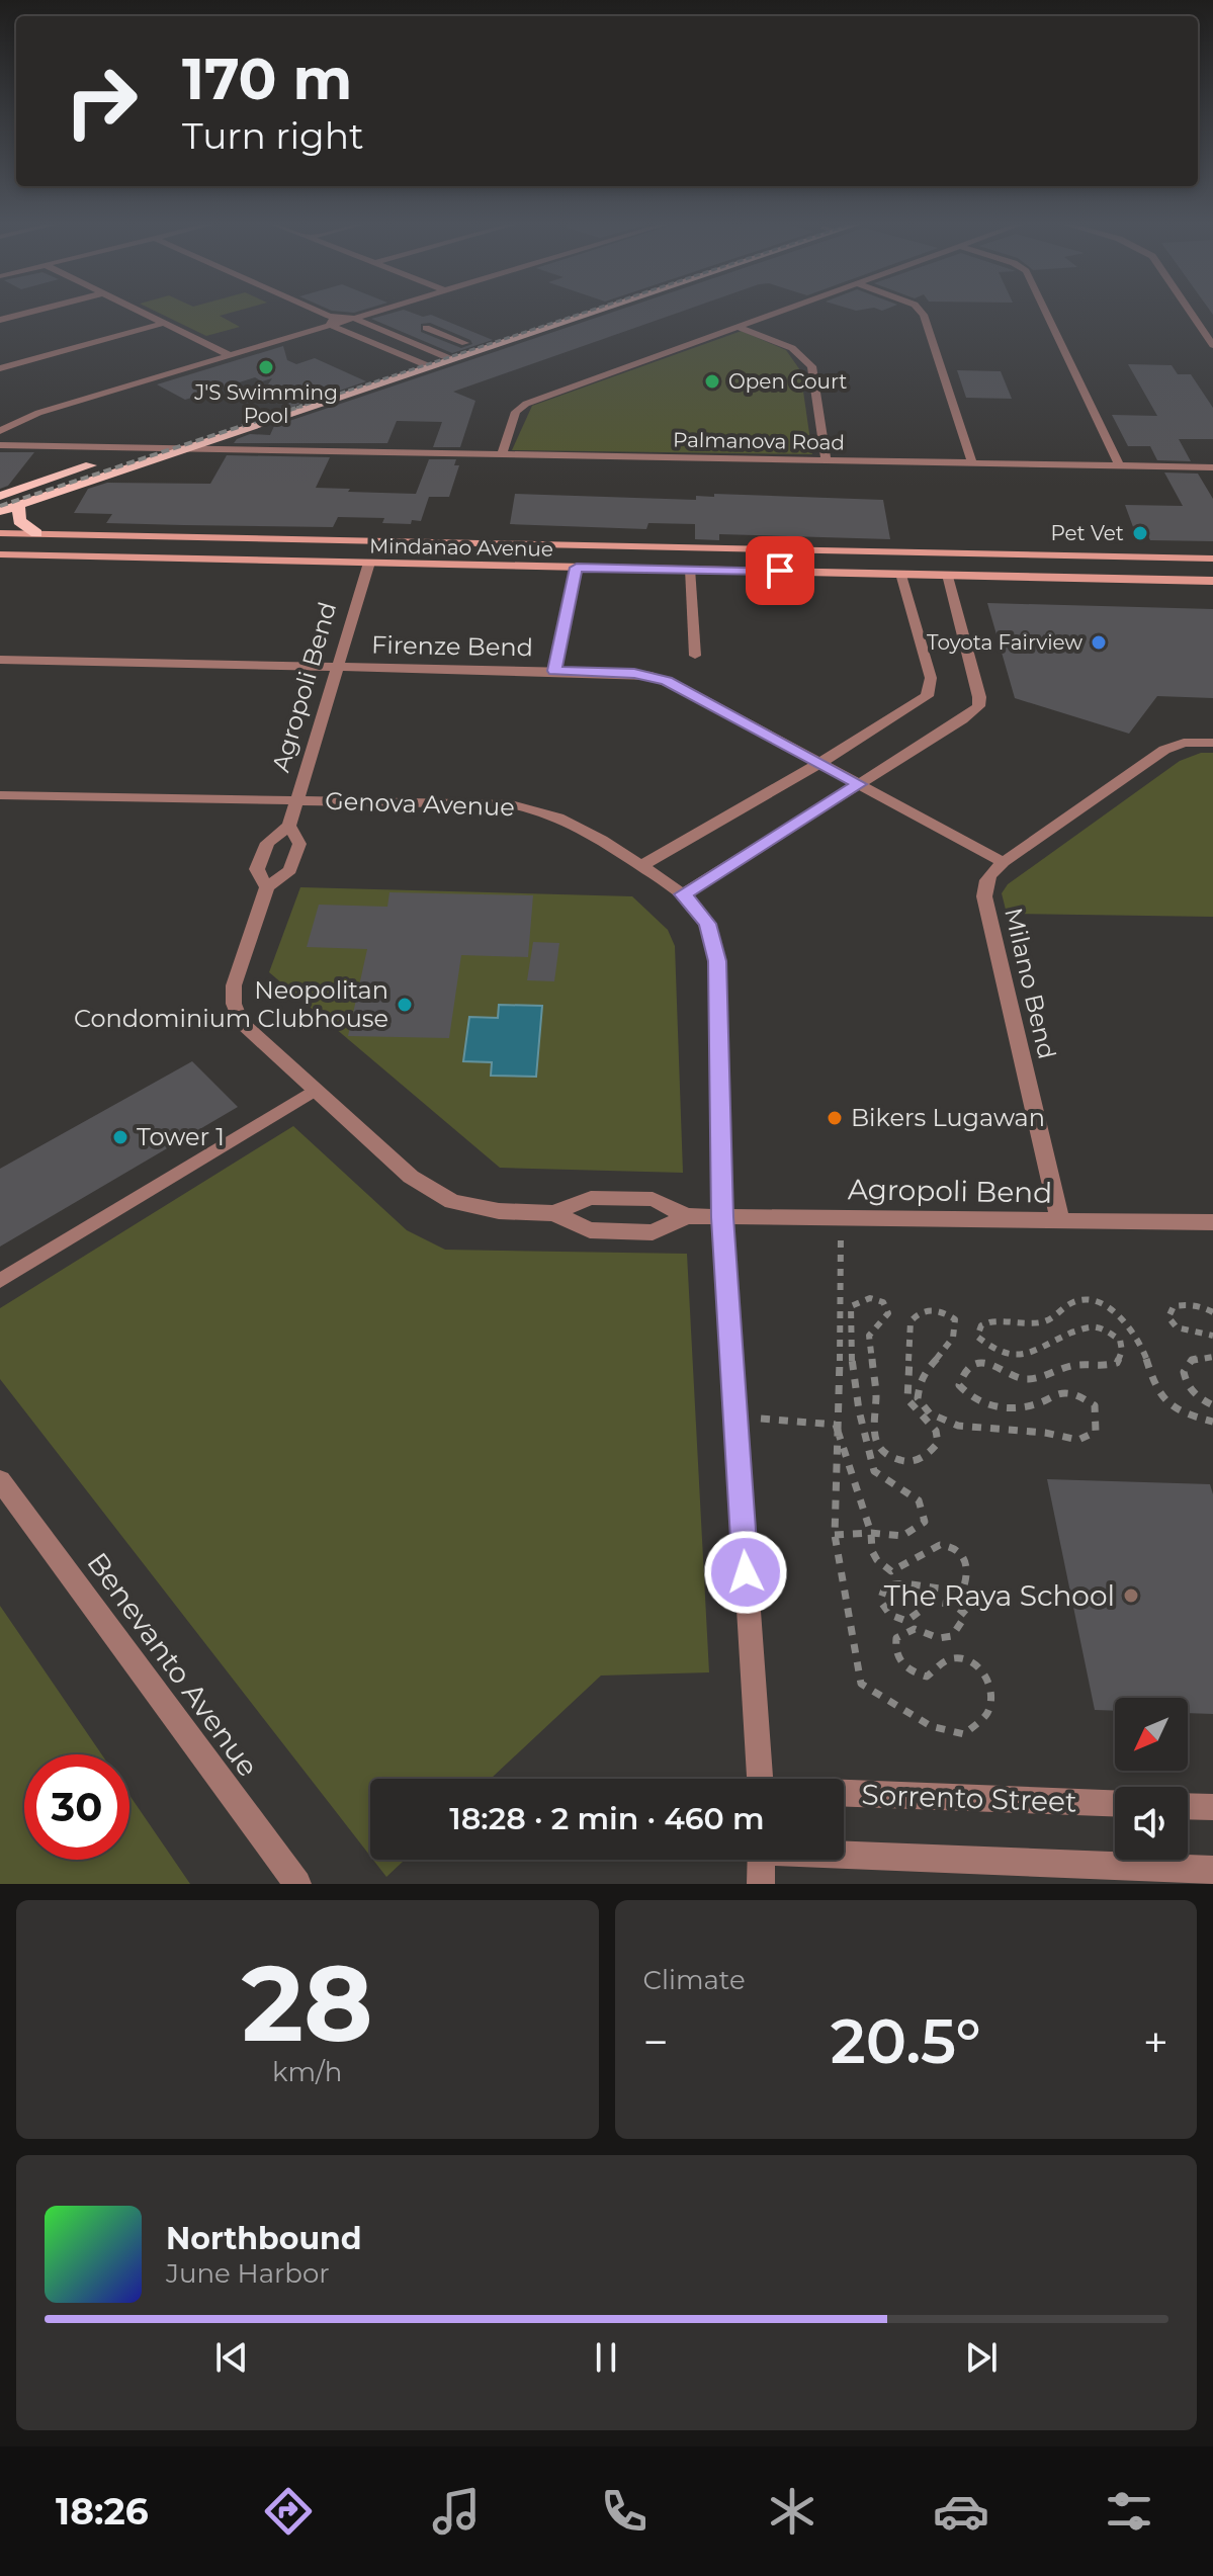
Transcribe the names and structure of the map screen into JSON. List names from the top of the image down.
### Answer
{
  "streets": {
    "main road": ["Mindanao Avenue"],
    "street": [
      "Palmanova Road",
      "Firenze Bend",
      "Agropoli Bend",
      "Genova Avenue",
      "Milano Bend",
      "Benevanto Avenue",
      "Sorrento Street"
    ]
  },
  "crossings": [
    ["Mindanao Avenue", "Agropoli Bend"],
    ["Firenze Bend", "Agropoli Bend"],
    ["Firenze Bend", "Milano Bend"],
    ["Agropoli Bend", "Genova Avenue"],
    ["Agropoli Bend", "Milano Bend"]
  ],
  "places": [
    "J'S Swimming Pool",
    "Open Court",
    "Pet Vet",
    "Toyota Fairview",
    "Neopolitan Condominium Clubhouse",
    "Bikers Lugawan",
    "Tower 1",
    "The Raya School"
  ],
  "north": "bottom left",
  "page": {
    "turn": ["170 m", "Turn right"],
    "limit": "30",
    "trip": "18:28 · 2 min · 460 m",
    "tile": [
      ["28", "km/h"],
      "Climate"
    ],
    "heat": ["−", "20.5°", "+"],
    "song": ["Northbound", "June Harbor"],
    "tabs": "18:26"
  }
}
